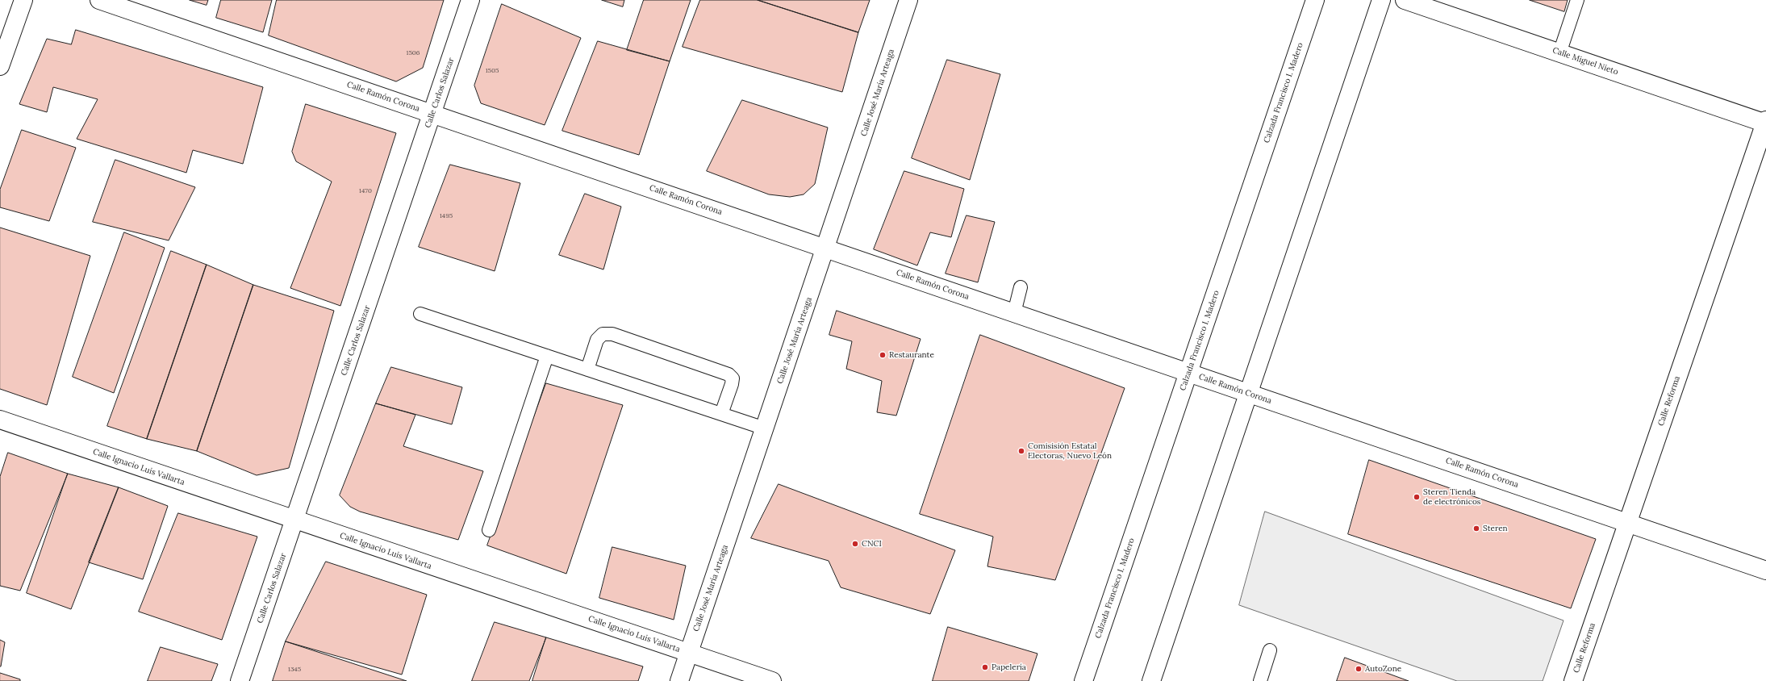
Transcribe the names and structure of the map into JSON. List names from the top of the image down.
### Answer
{
  "streets": {
    "street": [
      "Calle Miguel Nieto",
      "Calle Carlos Salazar",
      "Calle José María Arteaga",
      "Calzada Francisco I. Madero",
      "Calle Ramón Corona",
      "Calle Reforma",
      "Calle Ignacio Luis Vallarta"
    ]
  },
  "crossings": [
    ["Calle Miguel Nieto", "Calle Reforma"],
    ["Calle Carlos Salazar", "Calle Ramón Corona"],
    ["Calle Carlos Salazar", "Calle Ignacio Luis Vallarta"],
    ["Calle José María Arteaga", "Calle Ramón Corona"],
    ["Calle José María Arteaga", "Calle Ignacio Luis Vallarta"],
    ["Calzada Francisco I. Madero", "Calle Ramón Corona"],
    ["Calle Ramón Corona", "Calle Reforma"]
  ],
  "places": [
    "Restaurante",
    "Comisisión Estatal Electoras, Nuevo León",
    "Steren Tienda de electrónicos",
    "Steren",
    "CNCI",
    "Papelería",
    "AutoZone"
  ],
  "house_numbers": [
    "1506",
    "1505",
    "1470",
    "1495",
    "1345"
  ]
}
